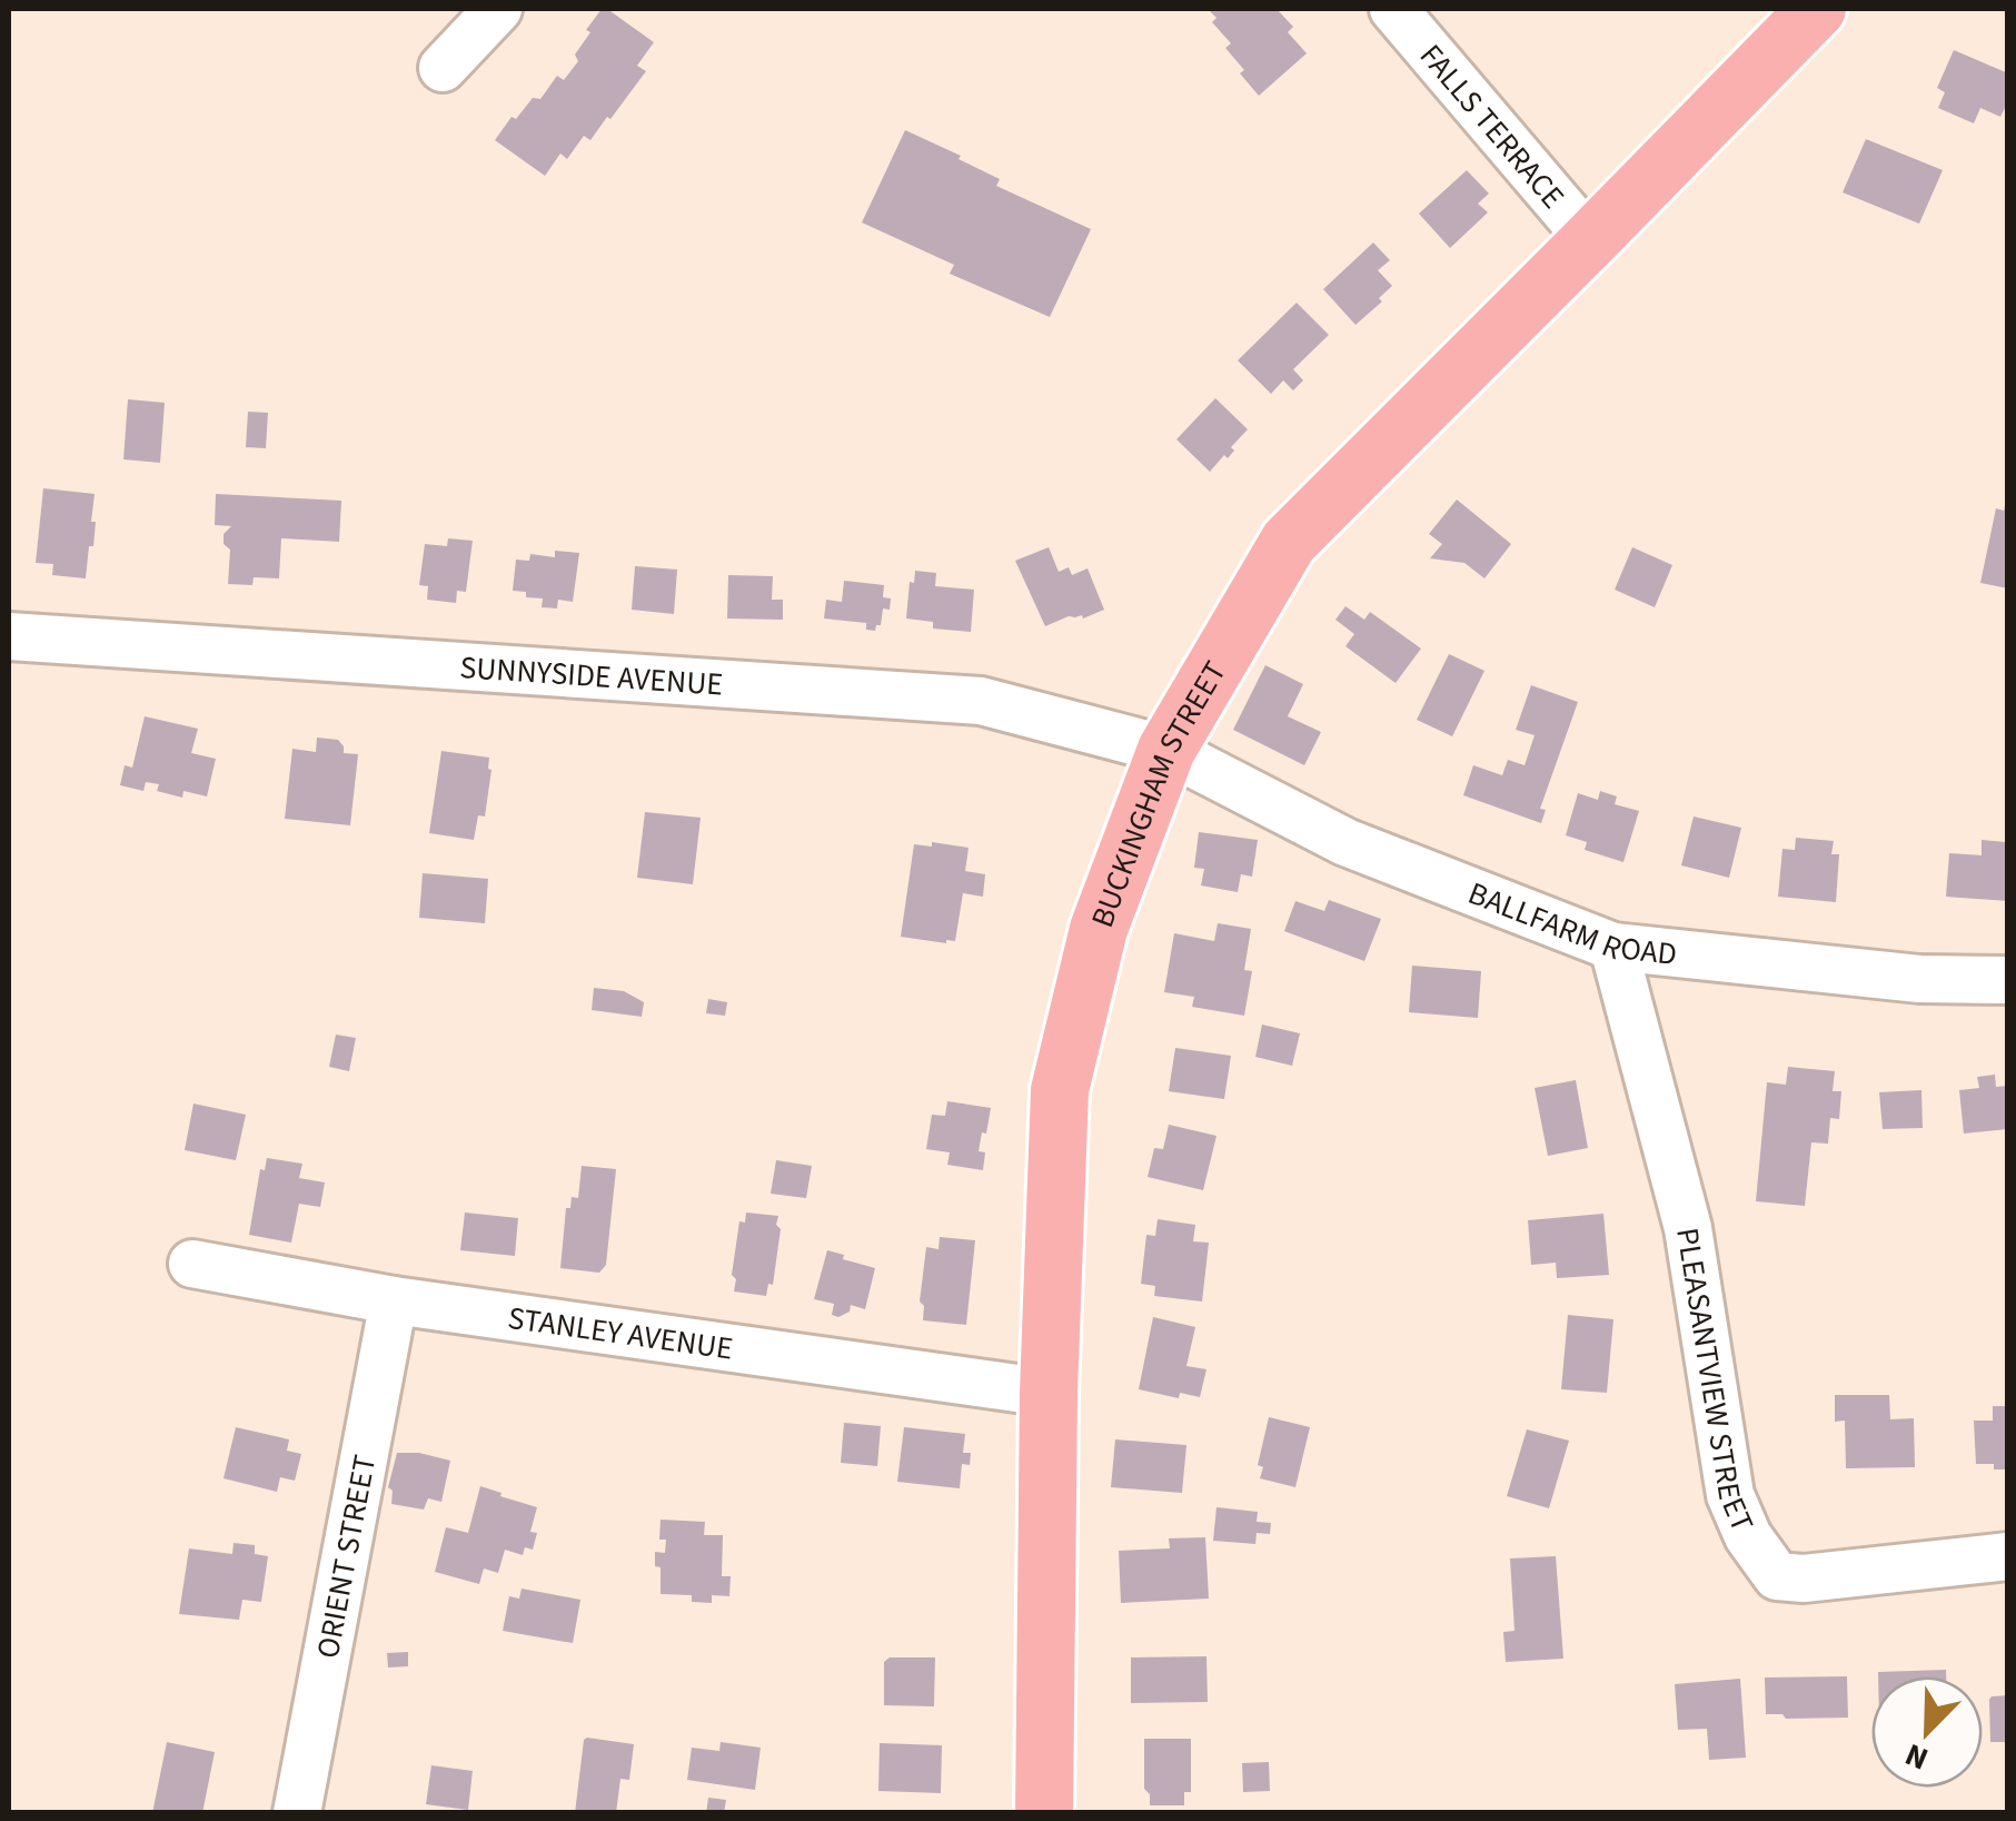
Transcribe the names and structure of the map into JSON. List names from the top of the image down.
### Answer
{
  "streets": {
    "main road": ["BUCKINGHAM STREET"],
    "street": [
      "FALLS TERRACE",
      "SUNNYSIDE AVENUE",
      "BALLFARM ROAD",
      "STANLEY AVENUE",
      "PLEASANTVIEW STREET",
      "ORIENT STREET"
    ]
  },
  "crossings": [
    ["FALLS TERRACE", "BUCKINGHAM STREET"],
    ["SUNNYSIDE AVENUE", "BUCKINGHAM STREET"],
    ["SUNNYSIDE AVENUE", "BALLFARM ROAD"],
    ["BUCKINGHAM STREET", "BALLFARM ROAD"],
    ["BUCKINGHAM STREET", "STANLEY AVENUE"],
    ["BALLFARM ROAD", "PLEASANTVIEW STREET"],
    ["STANLEY AVENUE", "ORIENT STREET"]
  ],
  "north": "bottom left"
}
